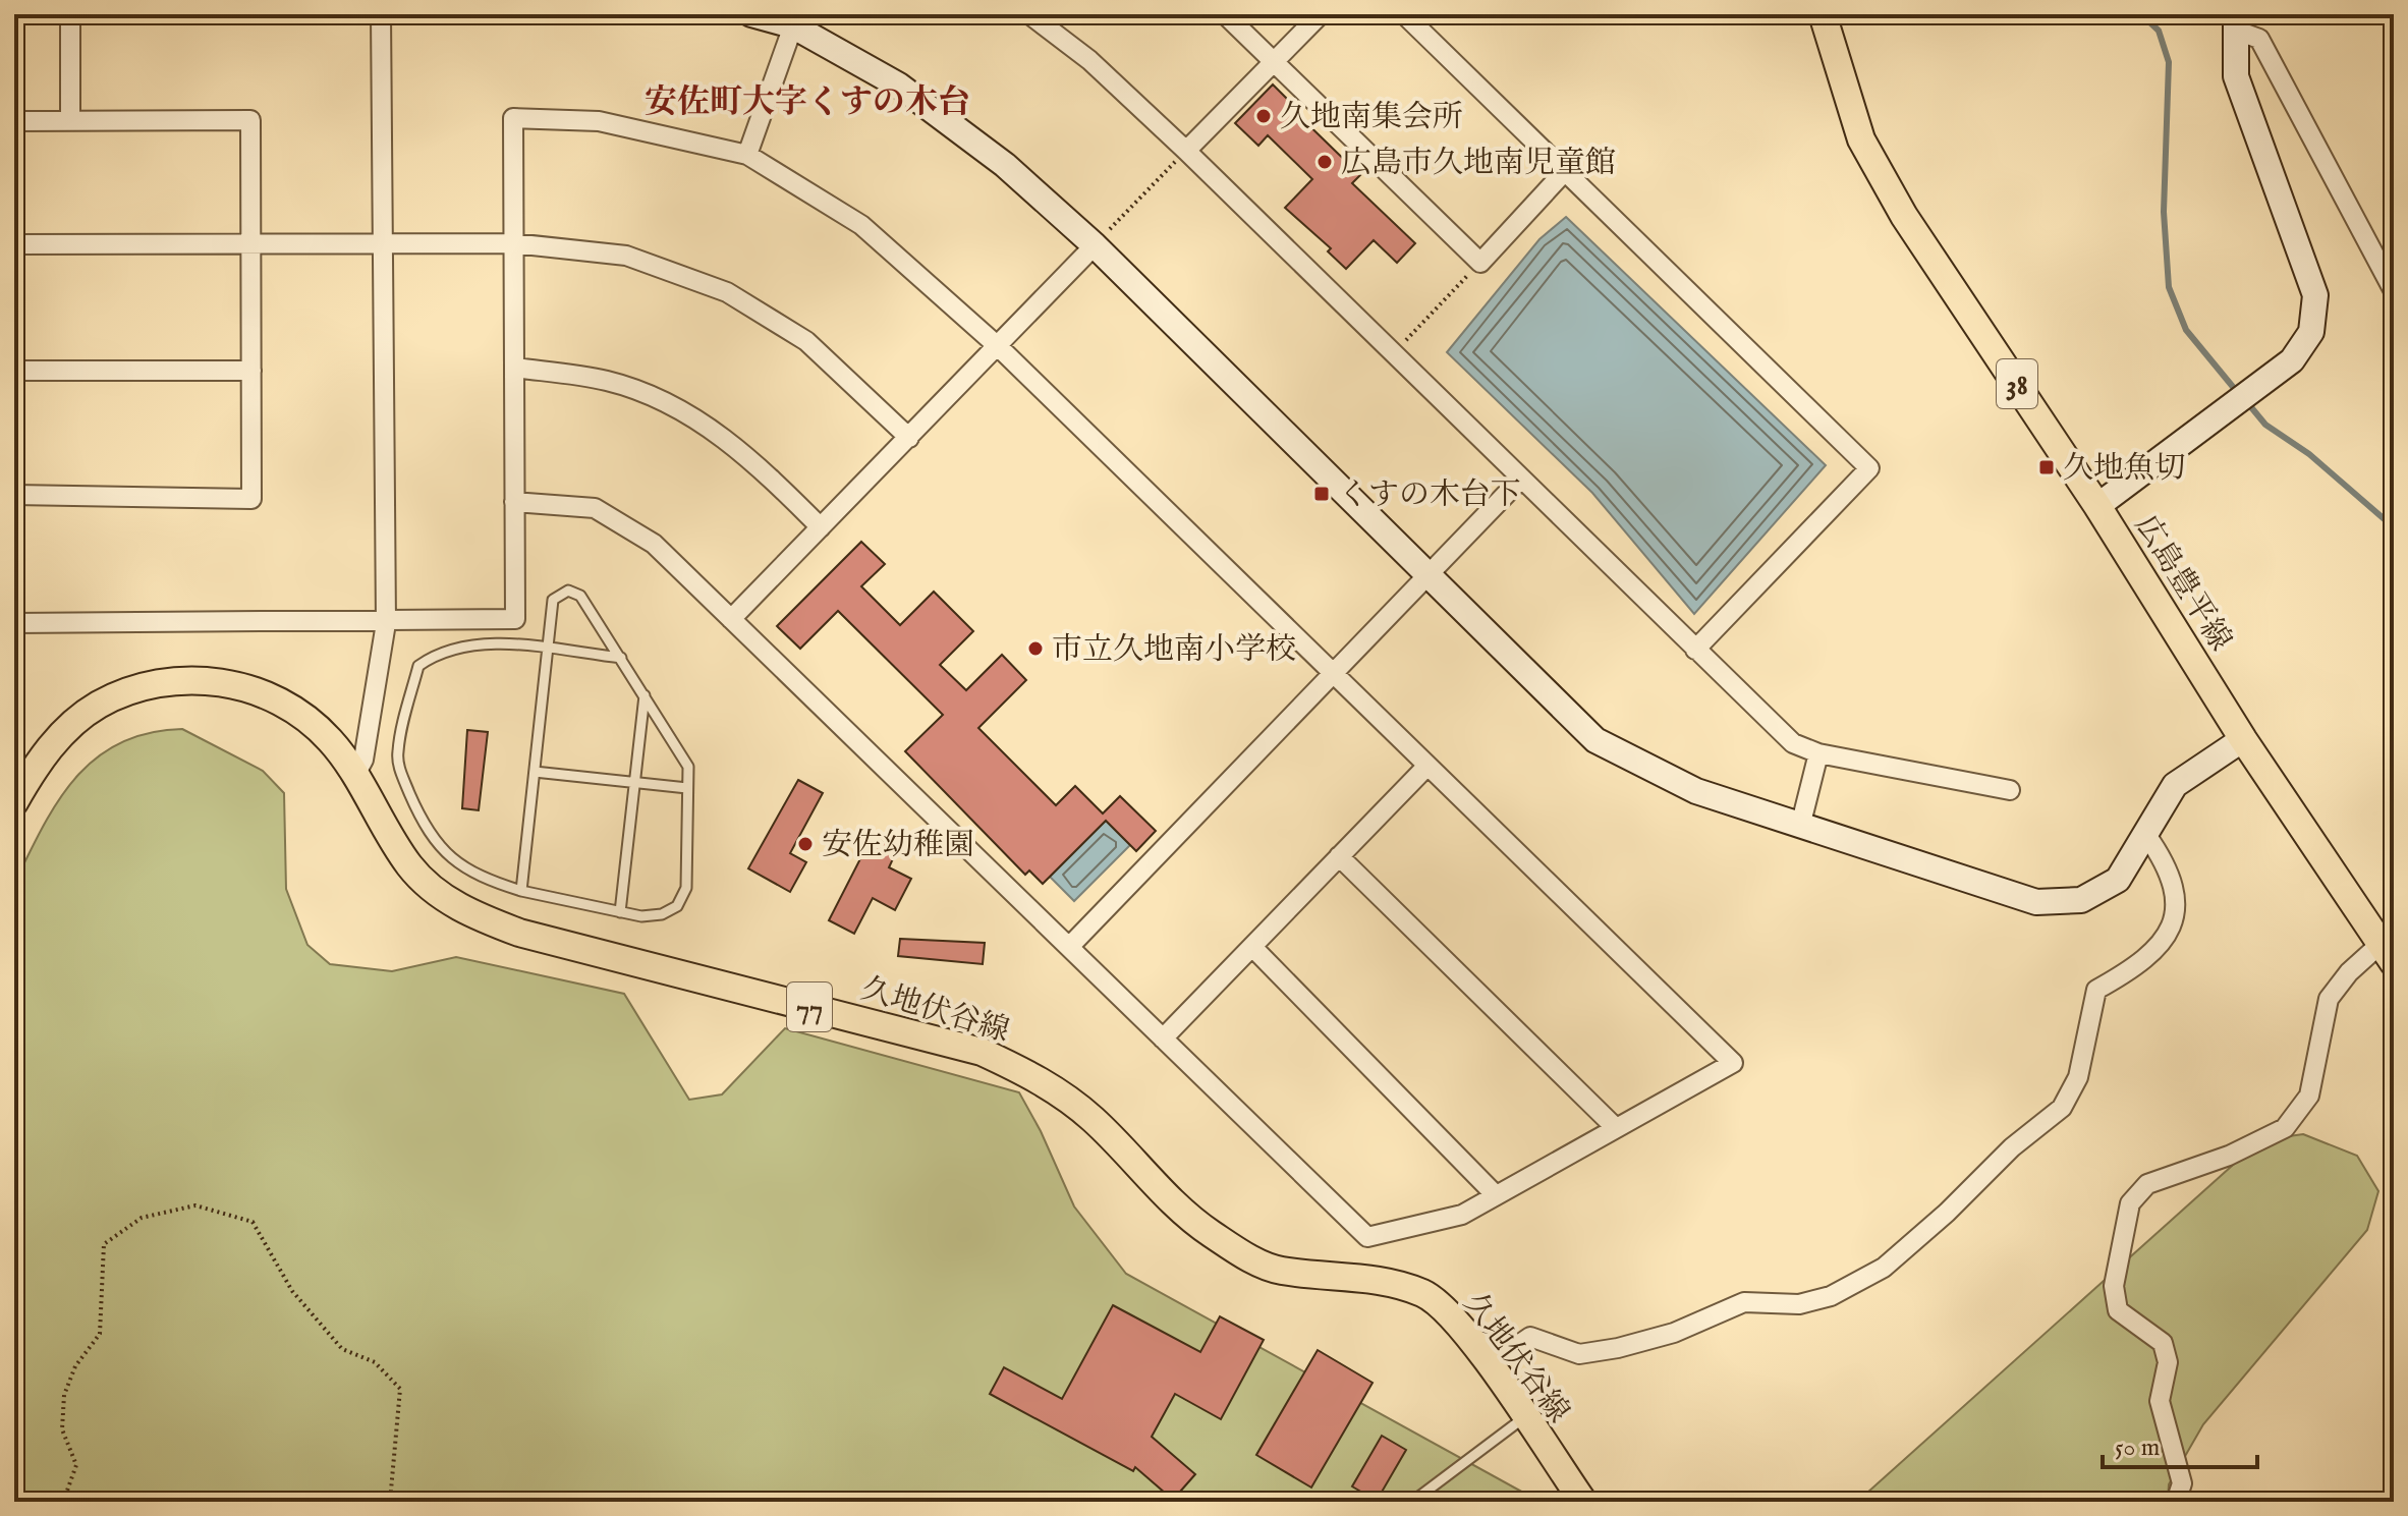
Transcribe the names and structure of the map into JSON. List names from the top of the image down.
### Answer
{
  "streets": {
    "main road": [
      "38",
      "広島豊平線",
      "77",
      "久地伏谷線"
    ]
  },
  "districts": ["安佐町大字くすの木台"],
  "places": {
    "other": [
      "久地南集会所",
      "広島市久地南児童館",
      "市立久地南小学校",
      "安佐幼稚園"
    ],
    "transit": ["久地魚切", "くすの木台下"]
  },
  "scale_bar": "50 m"
}
